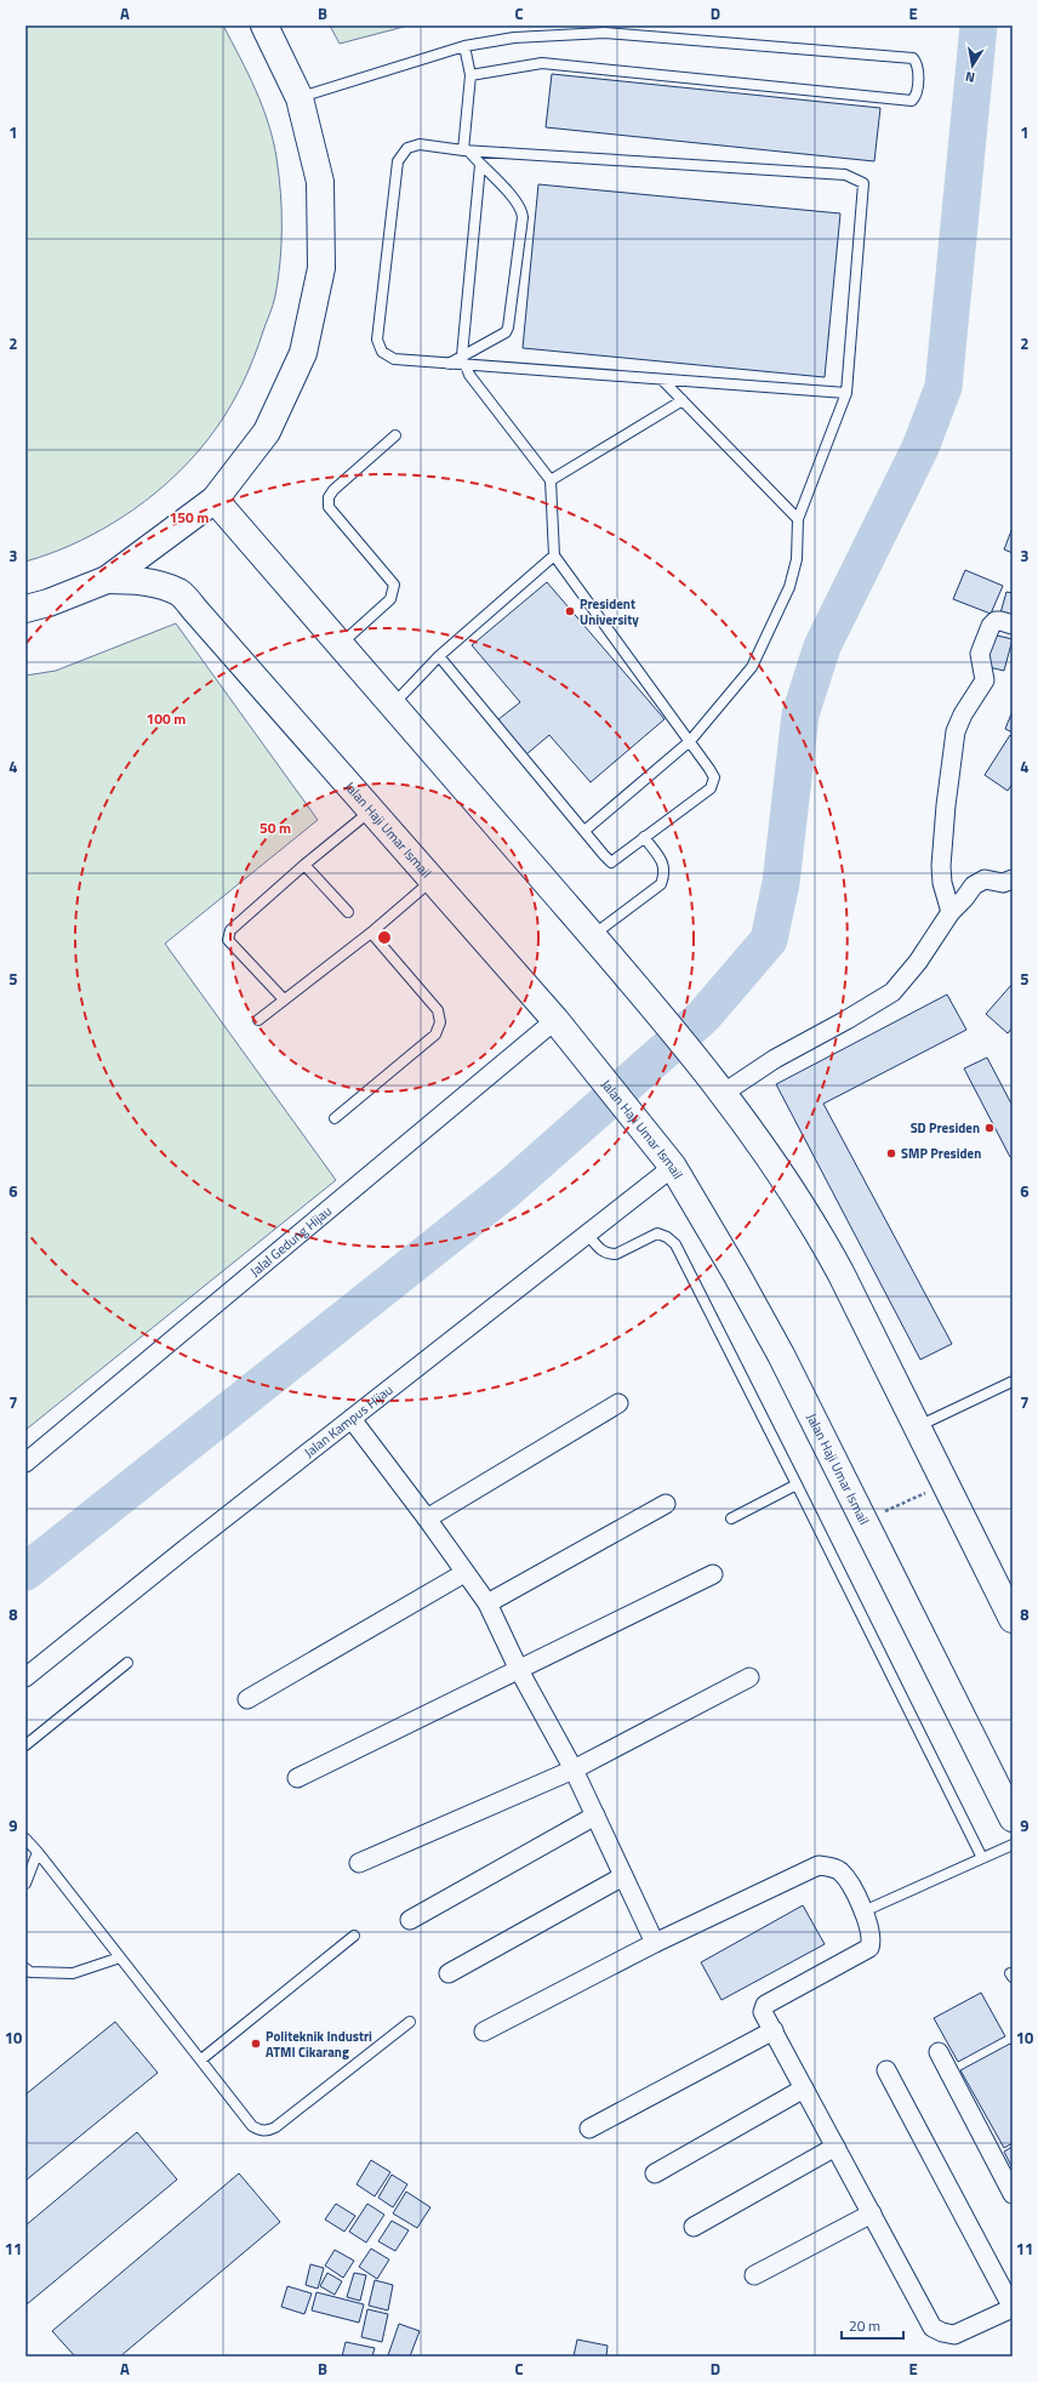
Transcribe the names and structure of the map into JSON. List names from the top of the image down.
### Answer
{
  "streets": {
    "main road": ["Jalan Haji Umar Ismail"],
    "street": ["Jalal Gedung Hijau", "Jalan Kampus Hijau"]
  },
  "crossings": [
    ["Jalan Haji Umar Ismail", "Jalal Gedung Hijau"],
    ["Jalan Haji Umar Ismail", "Jalan Kampus Hijau"]
  ],
  "places": [
    "President University",
    "SD Presiden",
    "SMP Presiden",
    "Politeknik Industri ATMI Cikarang"
  ],
  "scale_bar": "20 m",
  "north": "bottom",
  "grid": {
    "columns": [
      "A",
      "B",
      "C",
      "D",
      "E"
    ],
    "rows": [
      "1",
      "2",
      "3",
      "4",
      "5",
      "6",
      "7",
      "8",
      "9",
      "10",
      "11"
    ]
  },
  "rings": ["150 m", "100 m", "50 m"]
}
